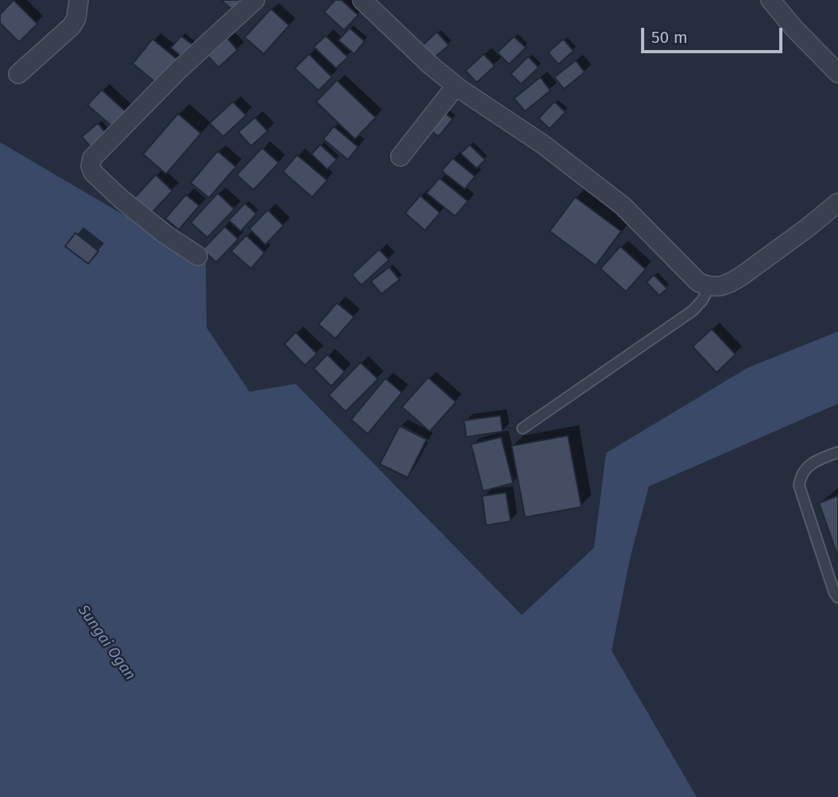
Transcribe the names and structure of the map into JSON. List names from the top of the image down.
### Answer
{
  "water": ["Sungai Ogan"],
  "scale_bar": "50 m"
}
